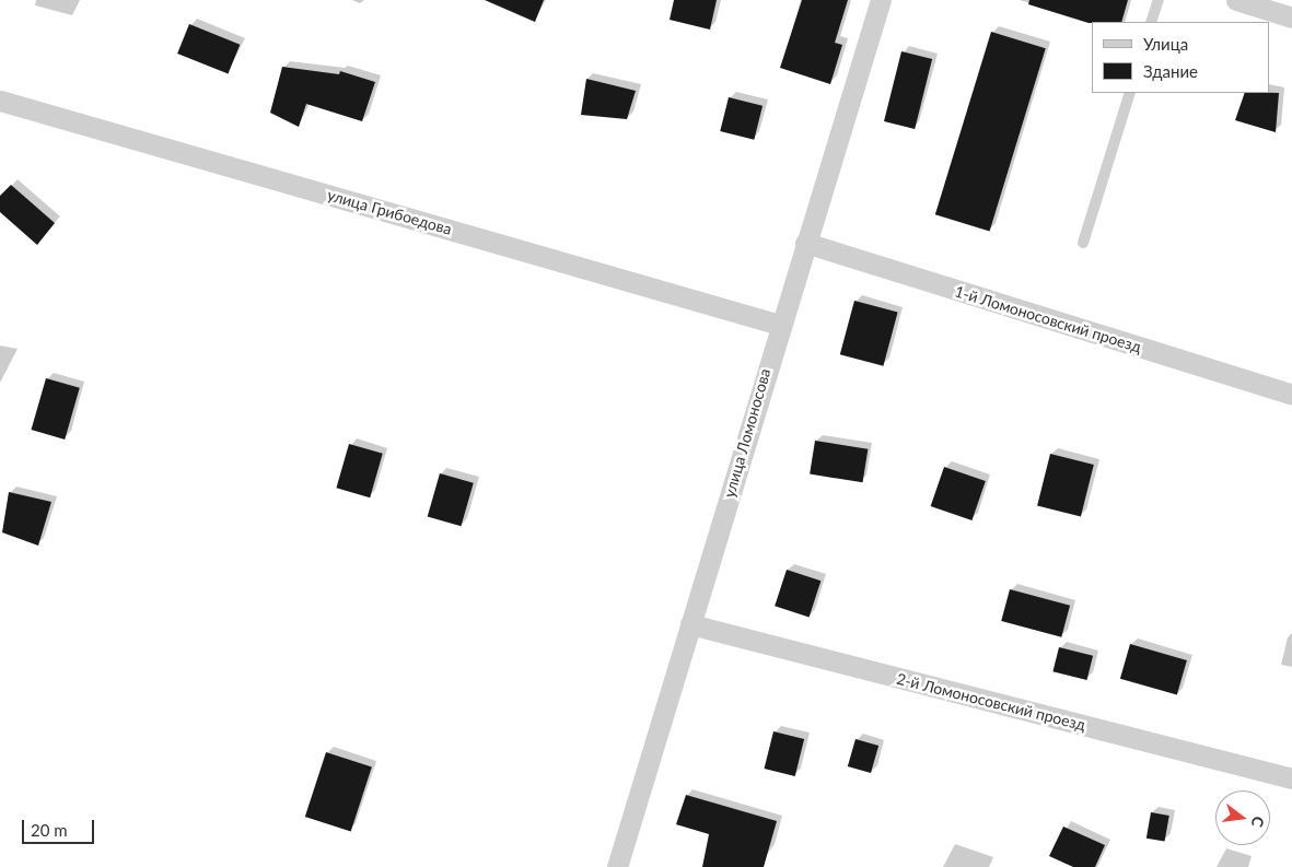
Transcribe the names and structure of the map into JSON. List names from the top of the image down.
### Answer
{
  "streets": {
    "street": [
      "улица Грибоедова",
      "1-й Ломоносовский проезд",
      "улица Ломоносова",
      "2-й Ломоносовский проезд"
    ]
  },
  "crossings": [
    ["улица Грибоедова", "улица Ломоносова"],
    ["1-й Ломоносовский проезд", "улица Ломоносова"],
    ["улица Ломоносова", "2-й Ломоносовский проезд"]
  ],
  "legend": ["Улица", "Здание"],
  "scale_bar": "20 m",
  "north": "right"
}
